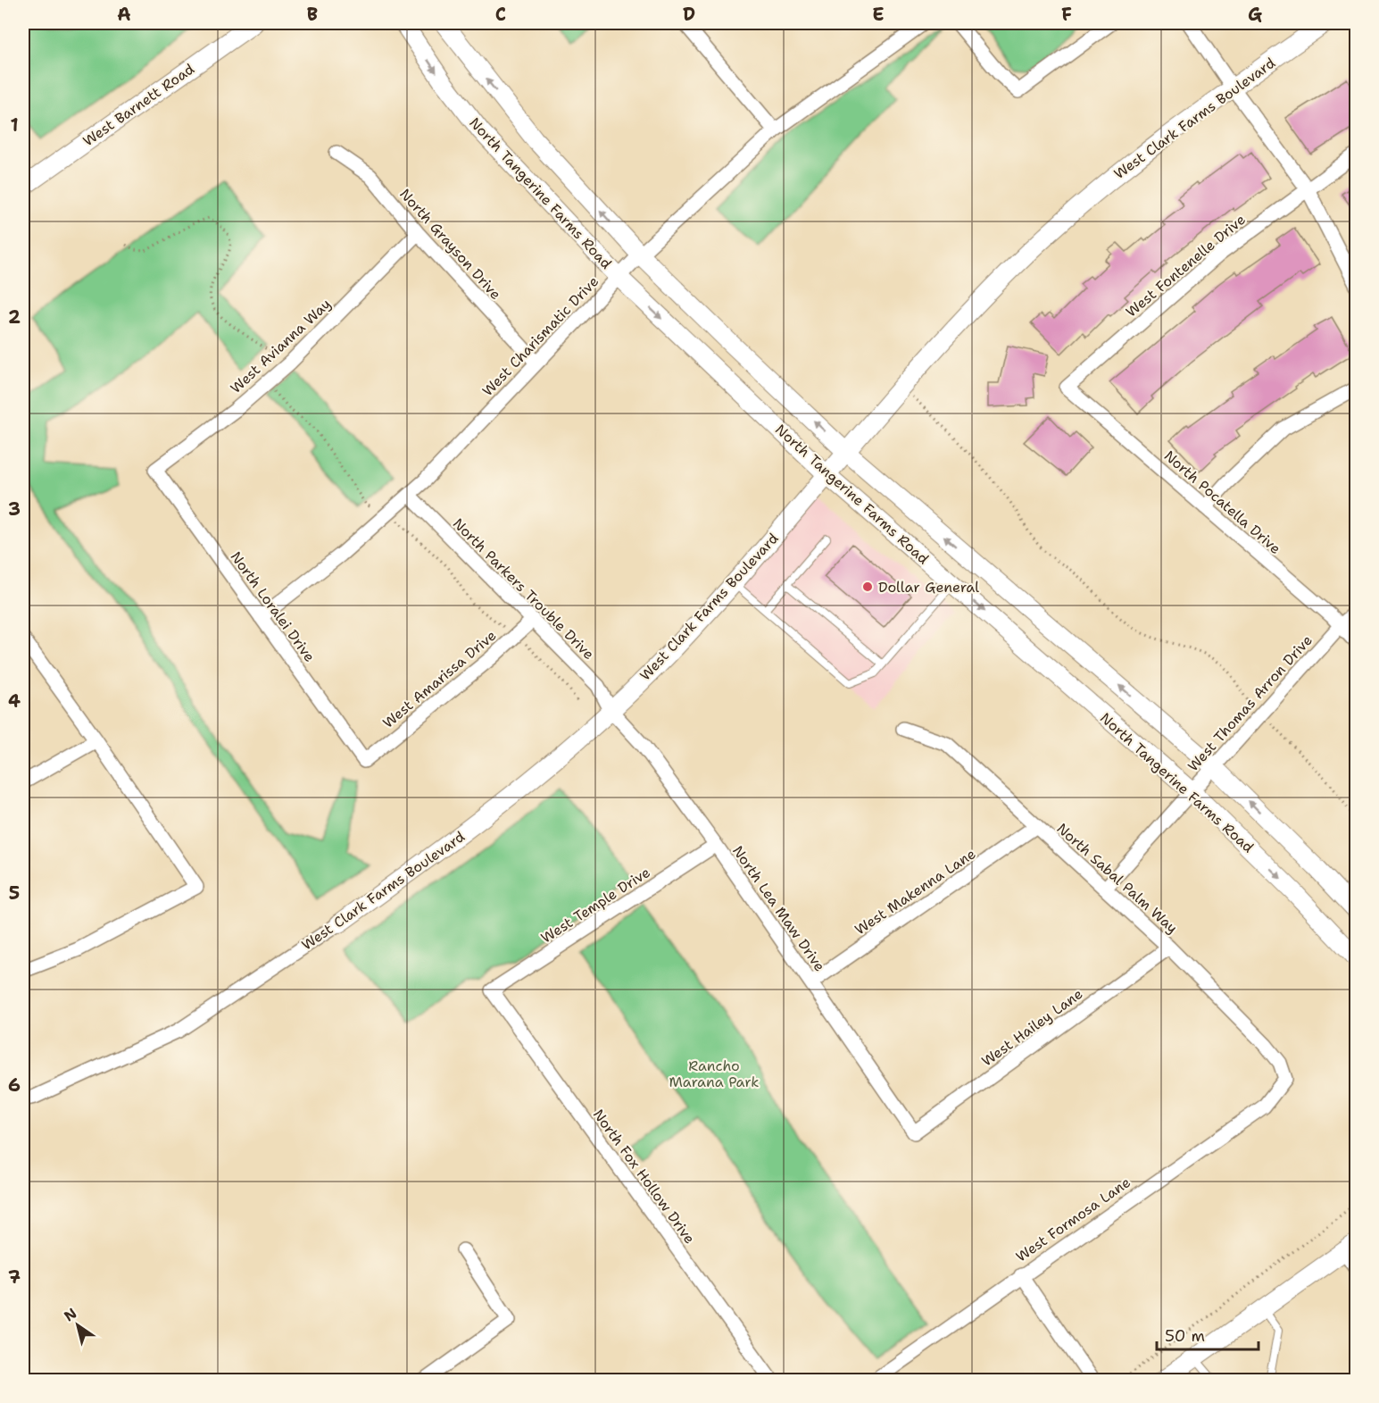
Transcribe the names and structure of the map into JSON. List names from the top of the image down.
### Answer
{
  "streets": {
    "street": [
      "West Barnett Road",
      "West Clark Farms Boulevard",
      "North Tangerine Farms Road",
      "North Grayson Drive",
      "West Fontenelle Drive",
      "West Charismatic Drive",
      "West Avianna Way",
      "North Pocatella Drive",
      "North Parkers Trouble Drive",
      "North Loralei Drive",
      "West Amarissa Drive",
      "West Thomas Arron Drive",
      "North Sabal Palm Way",
      "West Makenna Lane",
      "West Temple Drive",
      "North Lea Maw Drive",
      "West Hailey Lane",
      "North Fox Hollow Drive",
      "West Formosa Lane"
    ]
  },
  "crossings": [
    ["West Clark Farms Boulevard", "North Tangerine Farms Road"],
    ["West Clark Farms Boulevard", "North Parkers Trouble Drive"],
    ["West Clark Farms Boulevard", "North Lea Maw Drive"],
    ["North Tangerine Farms Road", "West Charismatic Drive"],
    ["North Tangerine Farms Road", "West Thomas Arron Drive"],
    ["North Grayson Drive", "West Charismatic Drive"],
    ["North Grayson Drive", "West Avianna Way"],
    ["West Fontenelle Drive", "North Pocatella Drive"],
    ["West Charismatic Drive", "North Parkers Trouble Drive"],
    ["West Charismatic Drive", "North Loralei Drive"],
    ["West Avianna Way", "North Loralei Drive"],
    ["North Pocatella Drive", "West Thomas Arron Drive"],
    ["North Parkers Trouble Drive", "West Amarissa Drive"],
    ["North Parkers Trouble Drive", "North Lea Maw Drive"],
    ["North Loralei Drive", "West Amarissa Drive"],
    ["West Thomas Arron Drive", "North Sabal Palm Way"],
    ["North Sabal Palm Way", "West Makenna Lane"],
    ["North Sabal Palm Way", "West Hailey Lane"],
    ["North Sabal Palm Way", "West Formosa Lane"],
    ["West Makenna Lane", "North Lea Maw Drive"],
    ["West Temple Drive", "North Lea Maw Drive"],
    ["West Temple Drive", "North Fox Hollow Drive"],
    ["North Lea Maw Drive", "West Hailey Lane"]
  ],
  "parks": ["Rancho Marana Park"],
  "places": ["Dollar General"],
  "scale_bar": "50 m",
  "north": "top left",
  "grid": {
    "columns": [
      "A",
      "B",
      "C",
      "D",
      "E",
      "F",
      "G"
    ],
    "rows": [
      "1",
      "2",
      "3",
      "4",
      "5",
      "6",
      "7"
    ]
  }
}
